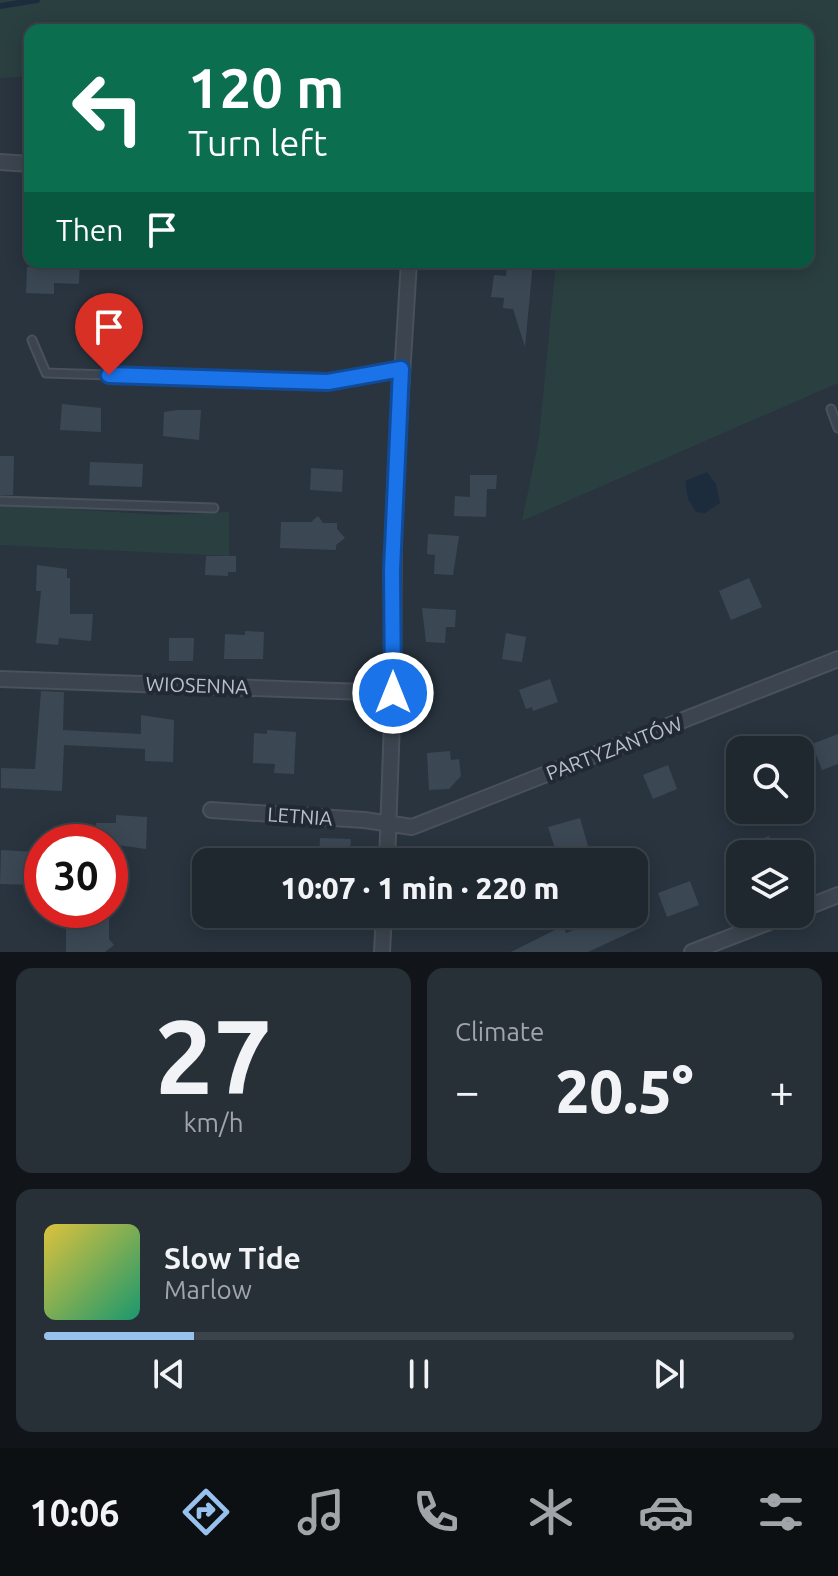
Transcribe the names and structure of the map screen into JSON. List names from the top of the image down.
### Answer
{
  "streets": {
    "street": ["WIOSENNA", "PARTYZANTÓW", "LETNIA"]
  },
  "crossings": [
    ["PARTYZANTÓW", "LETNIA"]
  ],
  "page": {
    "turn": ["120 m", "Turn left"],
    "then": "Then",
    "limit": "30",
    "trip": "10:07 · 1 min · 220 m",
    "tile": [
      ["27", "km/h"],
      "Climate"
    ],
    "heat": ["−", "20.5°", "+"],
    "song": ["Slow Tide", "Marlow"],
    "tabs": "10:06"
  }
}
